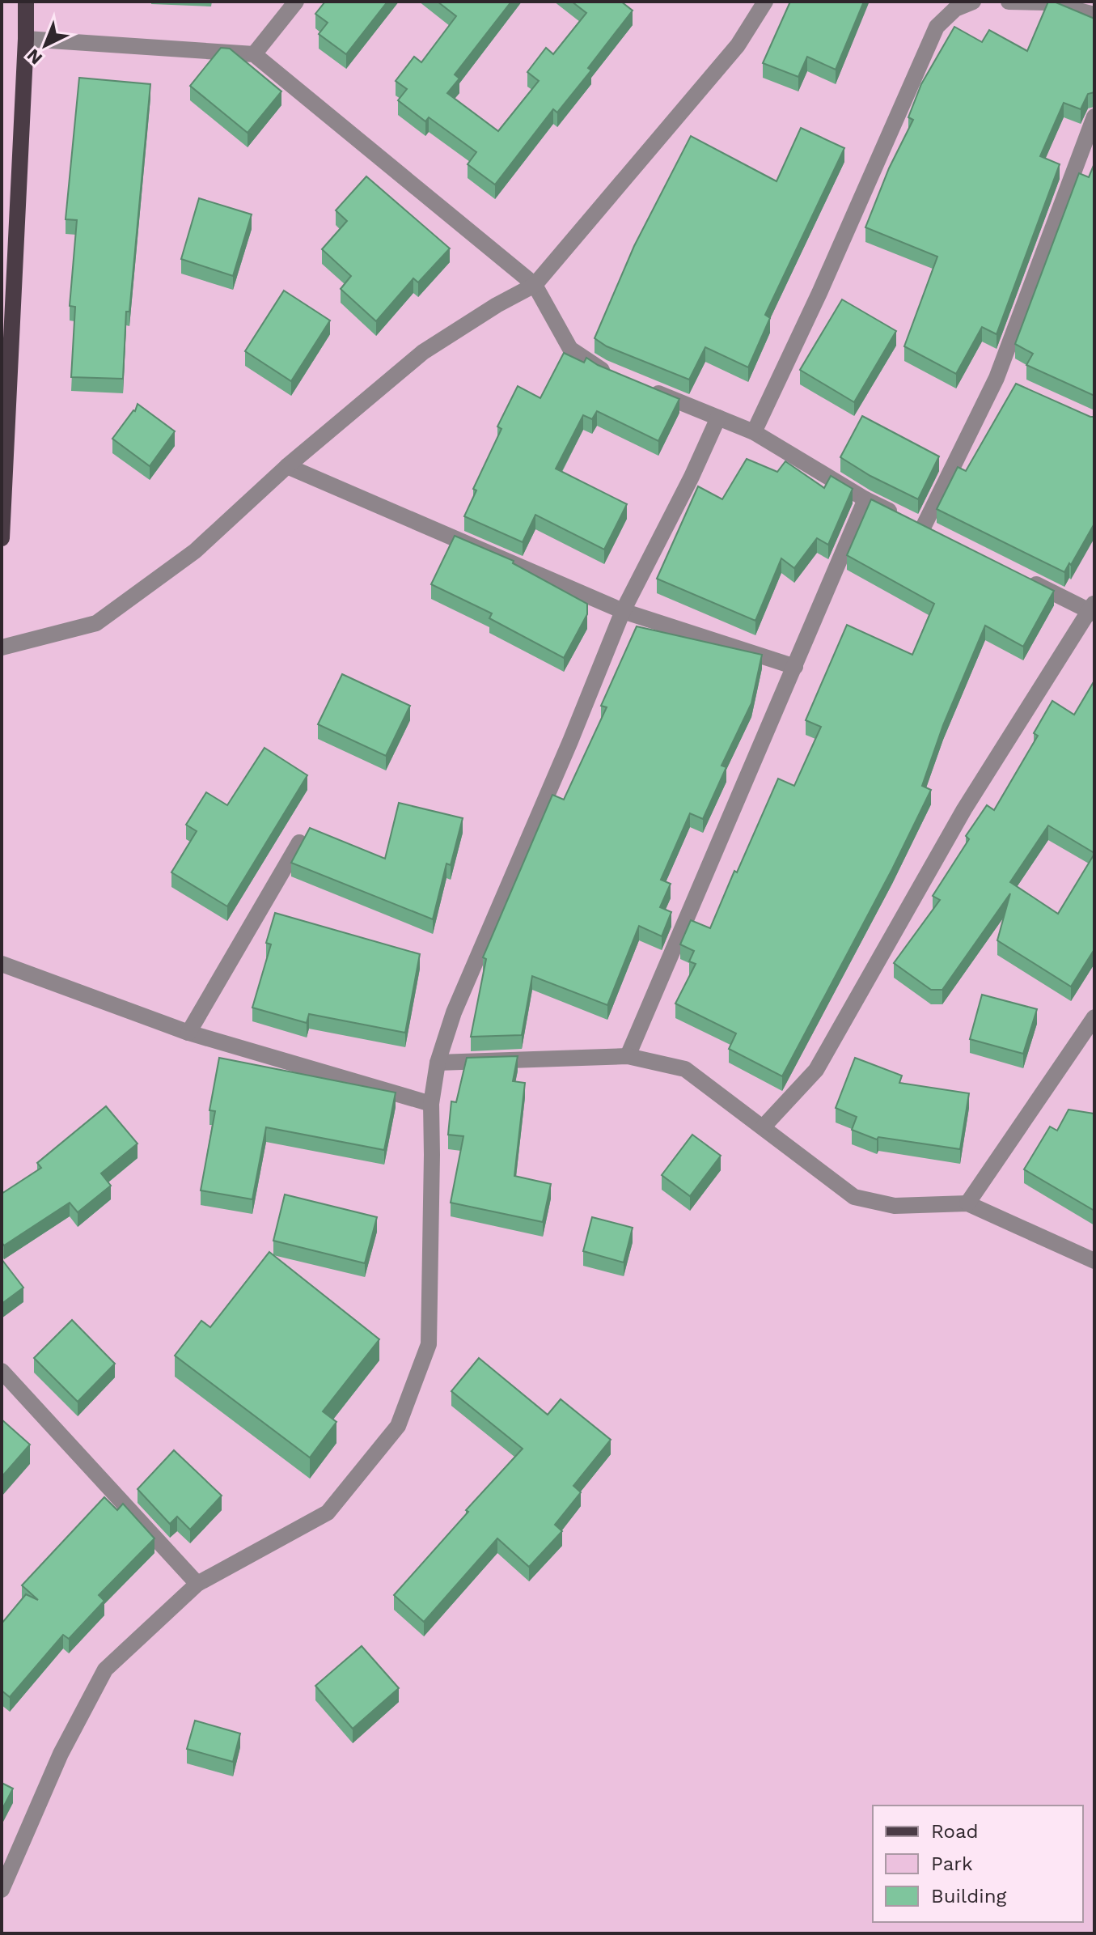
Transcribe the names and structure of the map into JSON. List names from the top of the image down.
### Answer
{
  "legend": ["Road", "Park", "Building"],
  "north": "bottom left"
}
